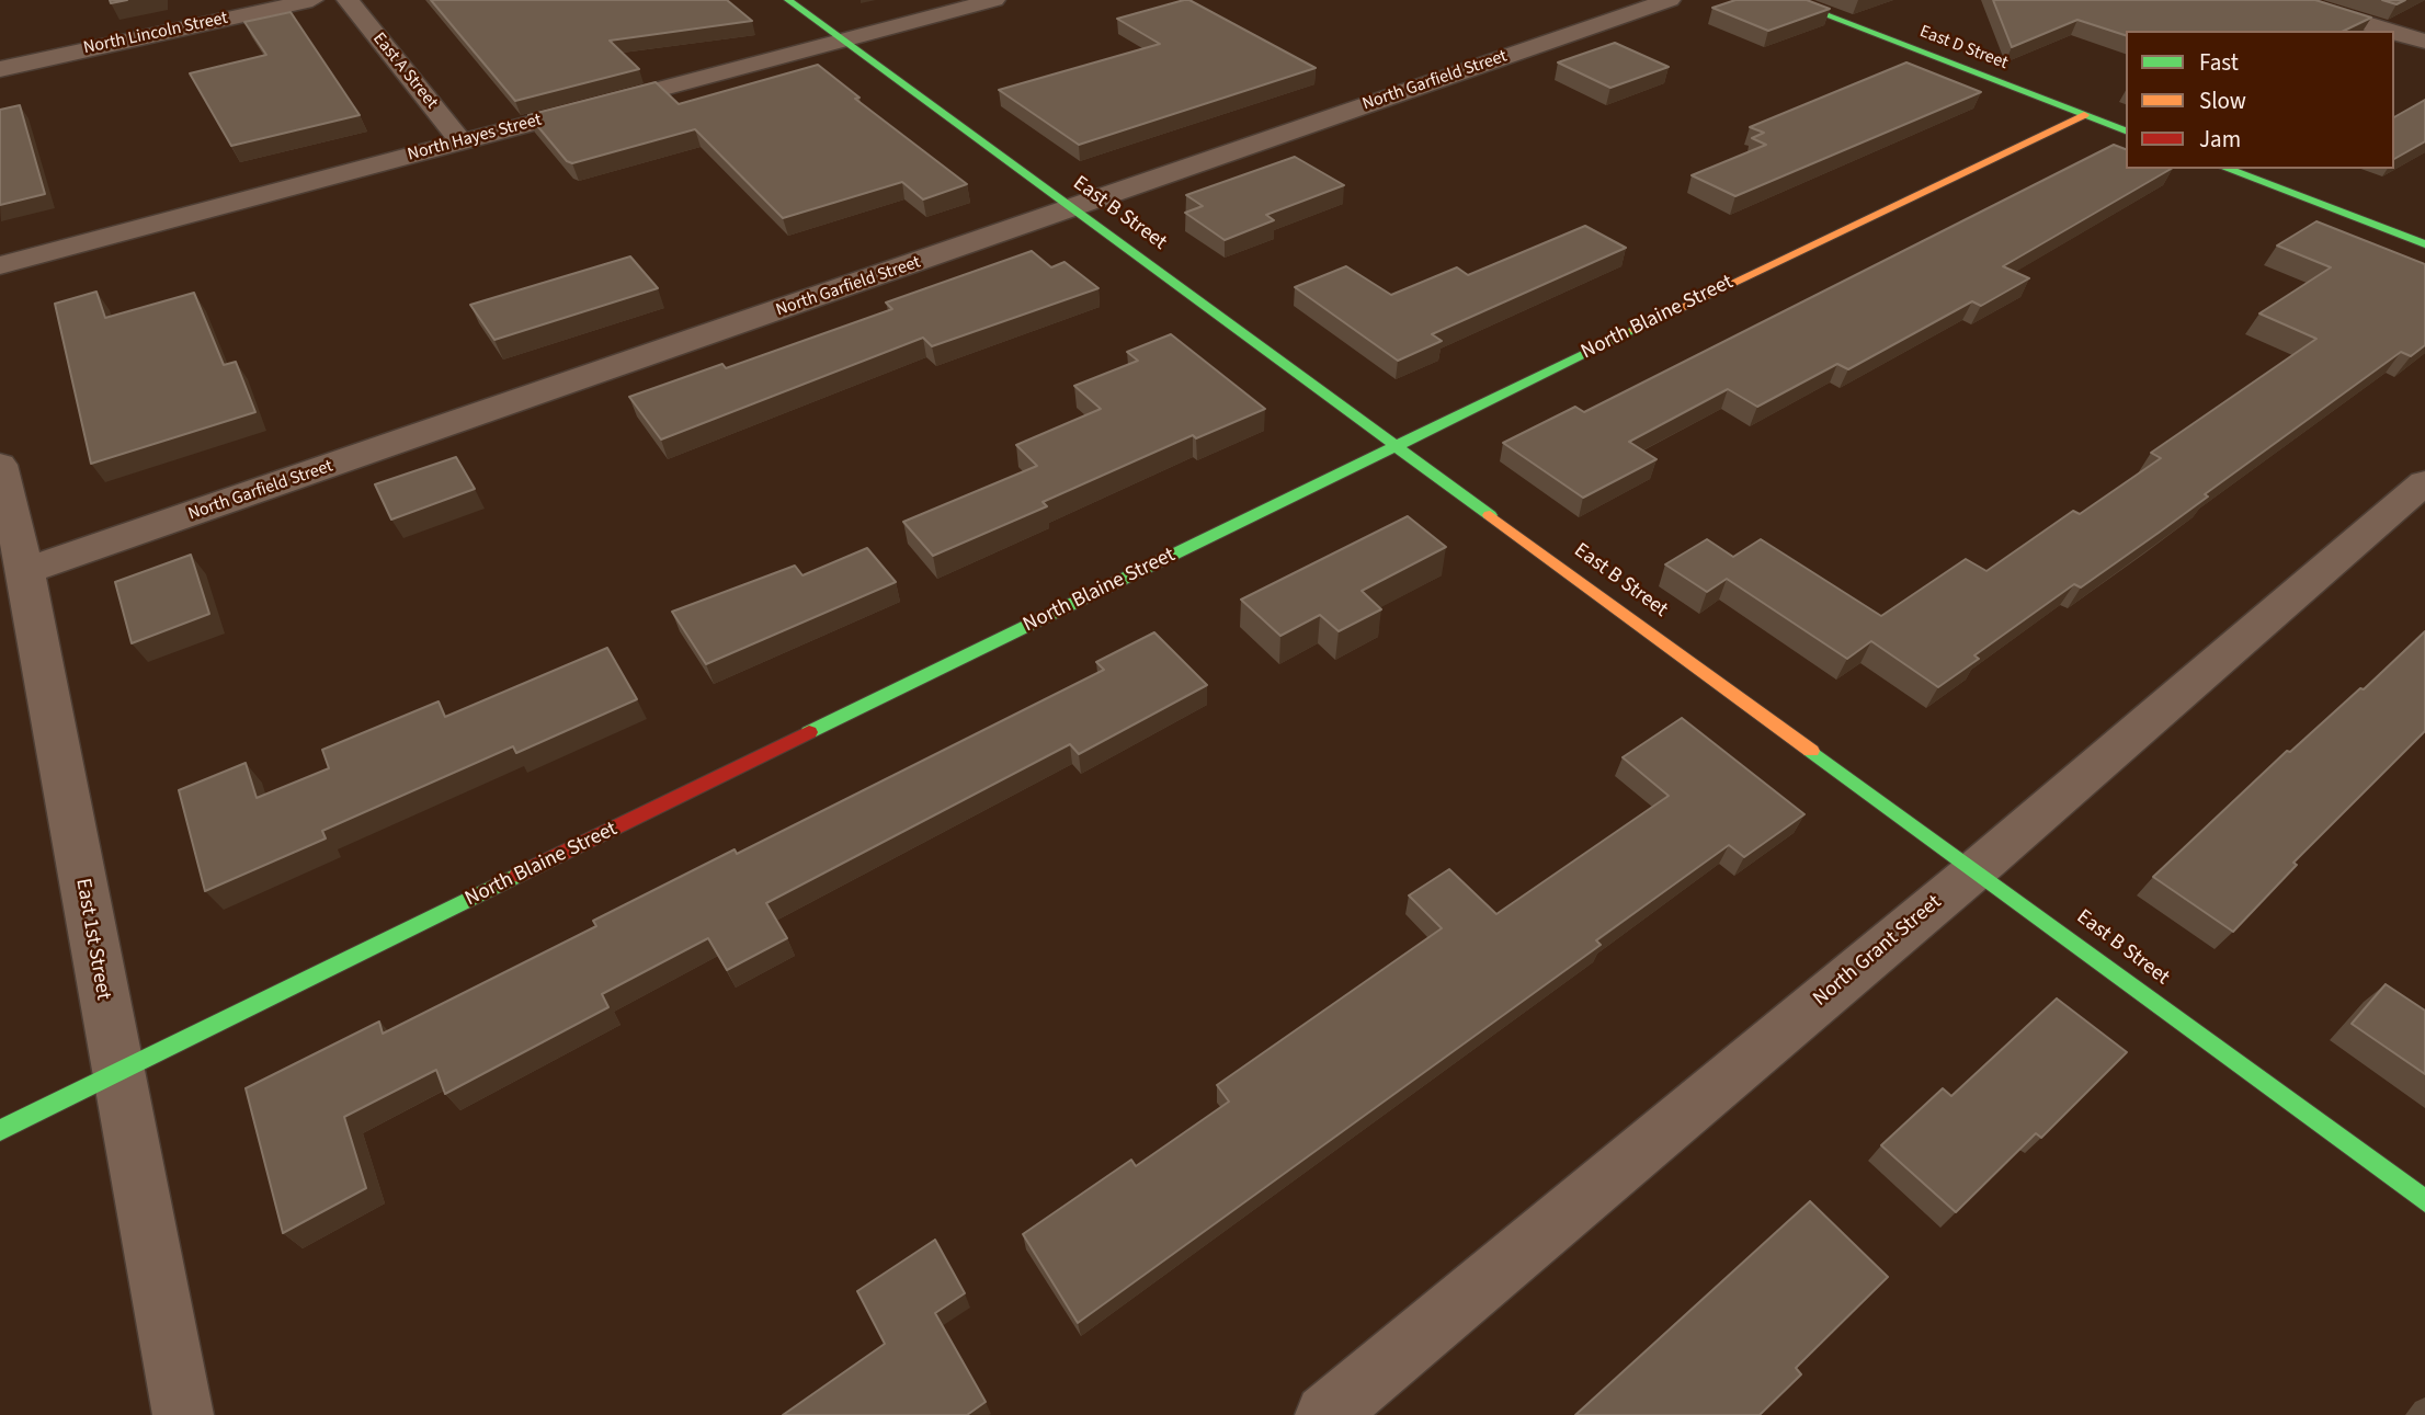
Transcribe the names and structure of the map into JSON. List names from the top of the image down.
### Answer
{
  "streets": {
    "street": [
      "North Lincoln Street",
      "East D Street",
      "East A Street",
      "North Garfield Street",
      "North Hayes Street",
      "East B Street",
      "North Blaine Street",
      "East 1st Street",
      "North Grant Street"
    ]
  },
  "crossings": [
    ["East D Street", "North Blaine Street"],
    ["East A Street", "North Hayes Street"],
    ["North Garfield Street", "East B Street"],
    ["North Garfield Street", "East 1st Street"],
    ["North Hayes Street", "East B Street"],
    ["East B Street", "North Blaine Street"],
    ["East B Street", "North Grant Street"],
    ["North Blaine Street", "East 1st Street"]
  ],
  "legend": ["Fast", "Slow", "Jam"]
}
